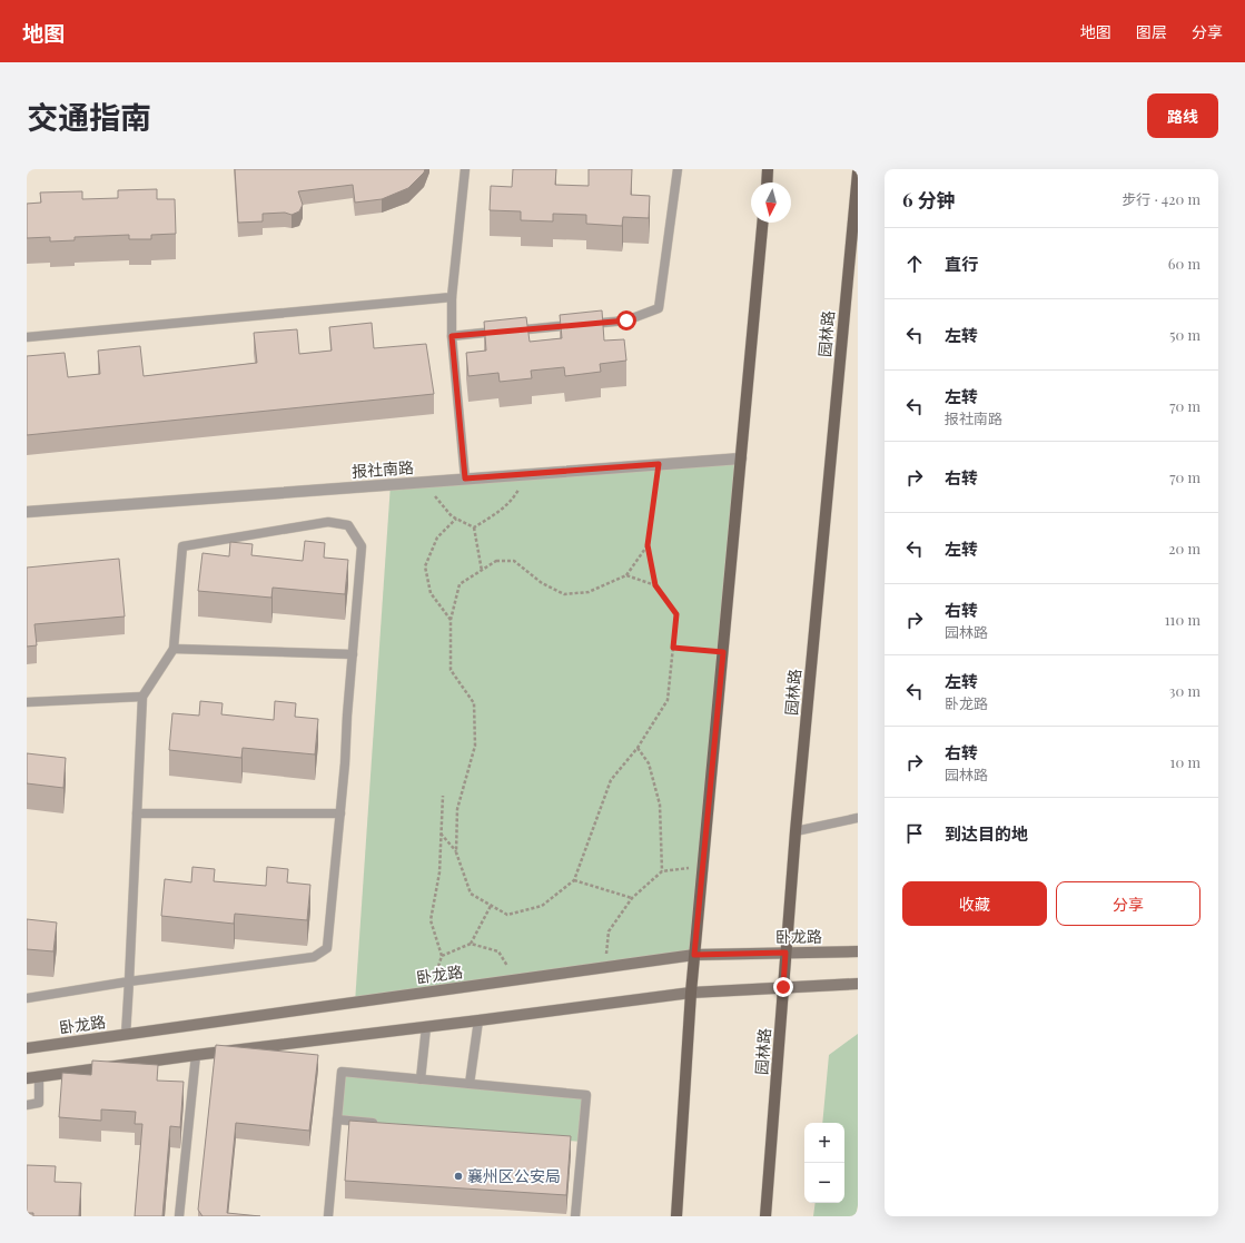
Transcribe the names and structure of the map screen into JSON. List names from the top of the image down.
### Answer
{
  "streets": {
    "main road": ["园林路", "卧龙路"],
    "street": ["报社南路"]
  },
  "crossings": [
    ["园林路", "卧龙路"]
  ],
  "places": ["襄州区公安局"],
  "north": "bottom",
  "page": {
    "header": "地图",
    "nav": ["地图", "图层", "分享"],
    "title": "交通指南",
    "buttons": [
      "路线",
      ["收藏", "分享"]
    ],
    "heading": ["6 分钟", "步行 · 420 m"],
    "list": [
      ["直行", "60 m"],
      ["左转", "50 m"],
      ["左转", "报社南路", "70 m"],
      ["右转", "70 m"],
      ["左转", "20 m"],
      ["右转", "园林路", "110 m"],
      ["左转", "卧龙路", "30 m"],
      ["右转", "园林路", "10 m"],
      "到达目的地"
    ],
    "map_buttons": ["+", "−"]
  }
}
